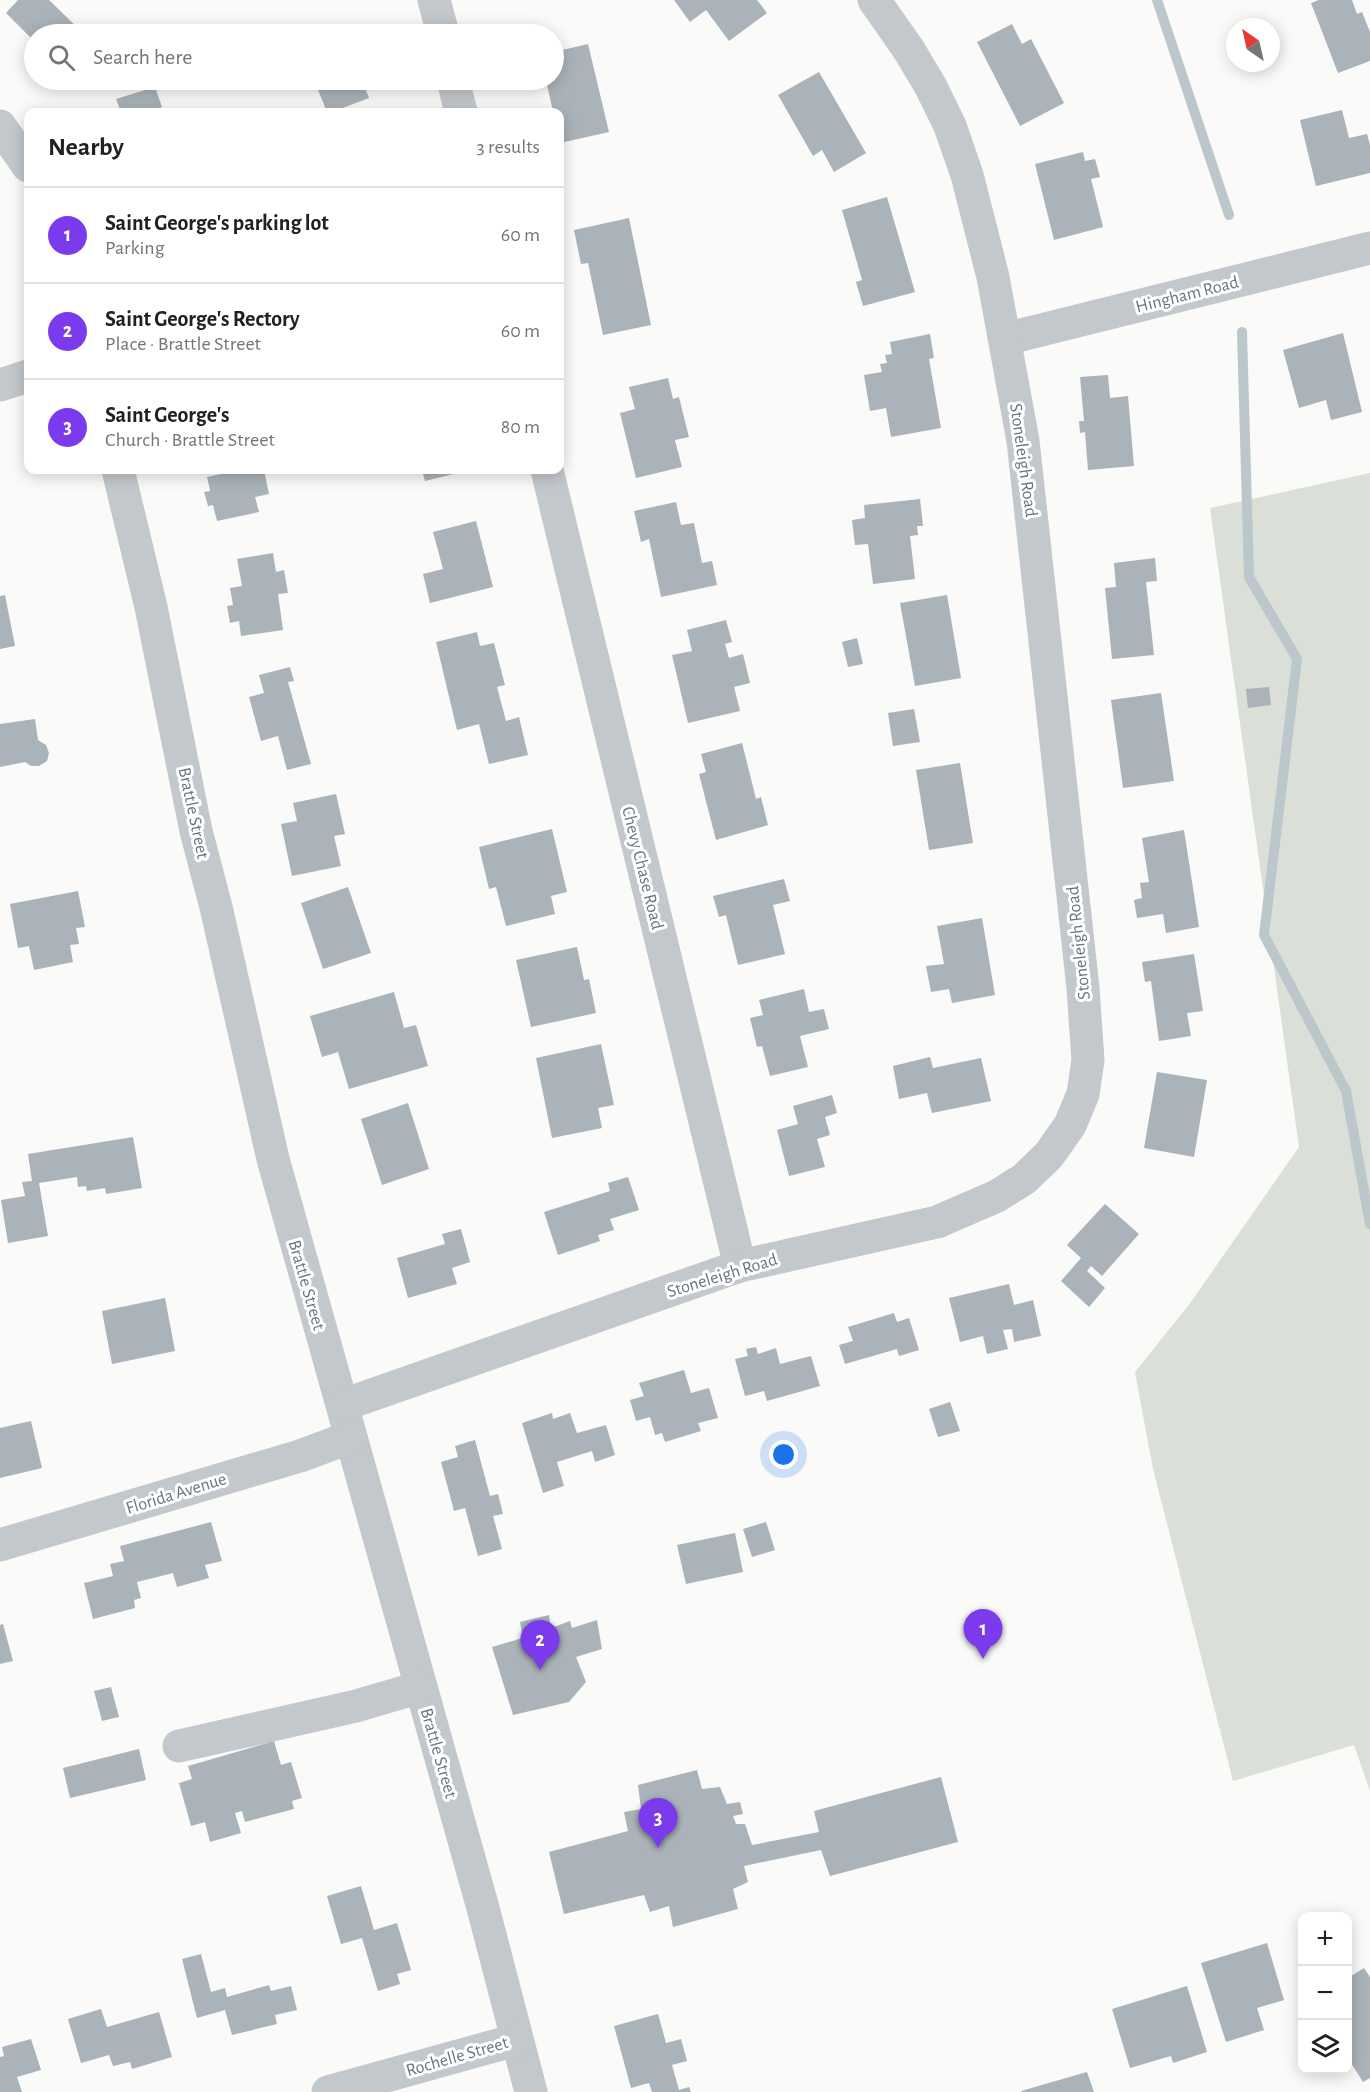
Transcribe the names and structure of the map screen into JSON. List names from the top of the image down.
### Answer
{
  "streets": {
    "street": [
      "Hingham Road",
      "Stoneleigh Road",
      "Brattle Street",
      "Chevy Chase Road",
      "Florida Avenue",
      "Rochelle Street"
    ]
  },
  "crossings": [
    ["Hingham Road", "Stoneleigh Road"],
    ["Stoneleigh Road", "Brattle Street"],
    ["Stoneleigh Road", "Chevy Chase Road"],
    ["Brattle Street", "Florida Avenue"],
    ["Brattle Street", "Rochelle Street"]
  ],
  "north": "top left",
  "page": {
    "search": "Search here",
    "heading": ["Nearby", "3 results"],
    "list": [
      {
        "mark": "1",
        "name": "Saint George's parking lot",
        "note": "Parking",
        "value": "60 m"
      },
      {
        "mark": "2",
        "name": "Saint George's Rectory",
        "note": "Place · Brattle Street",
        "value": "60 m"
      },
      {
        "mark": "3",
        "name": "Saint George's",
        "note": "Church · Brattle Street",
        "value": "80 m"
      }
    ],
    "pins": ["1", "2", "3"],
    "map_buttons": ["+", "−"]
  }
}
